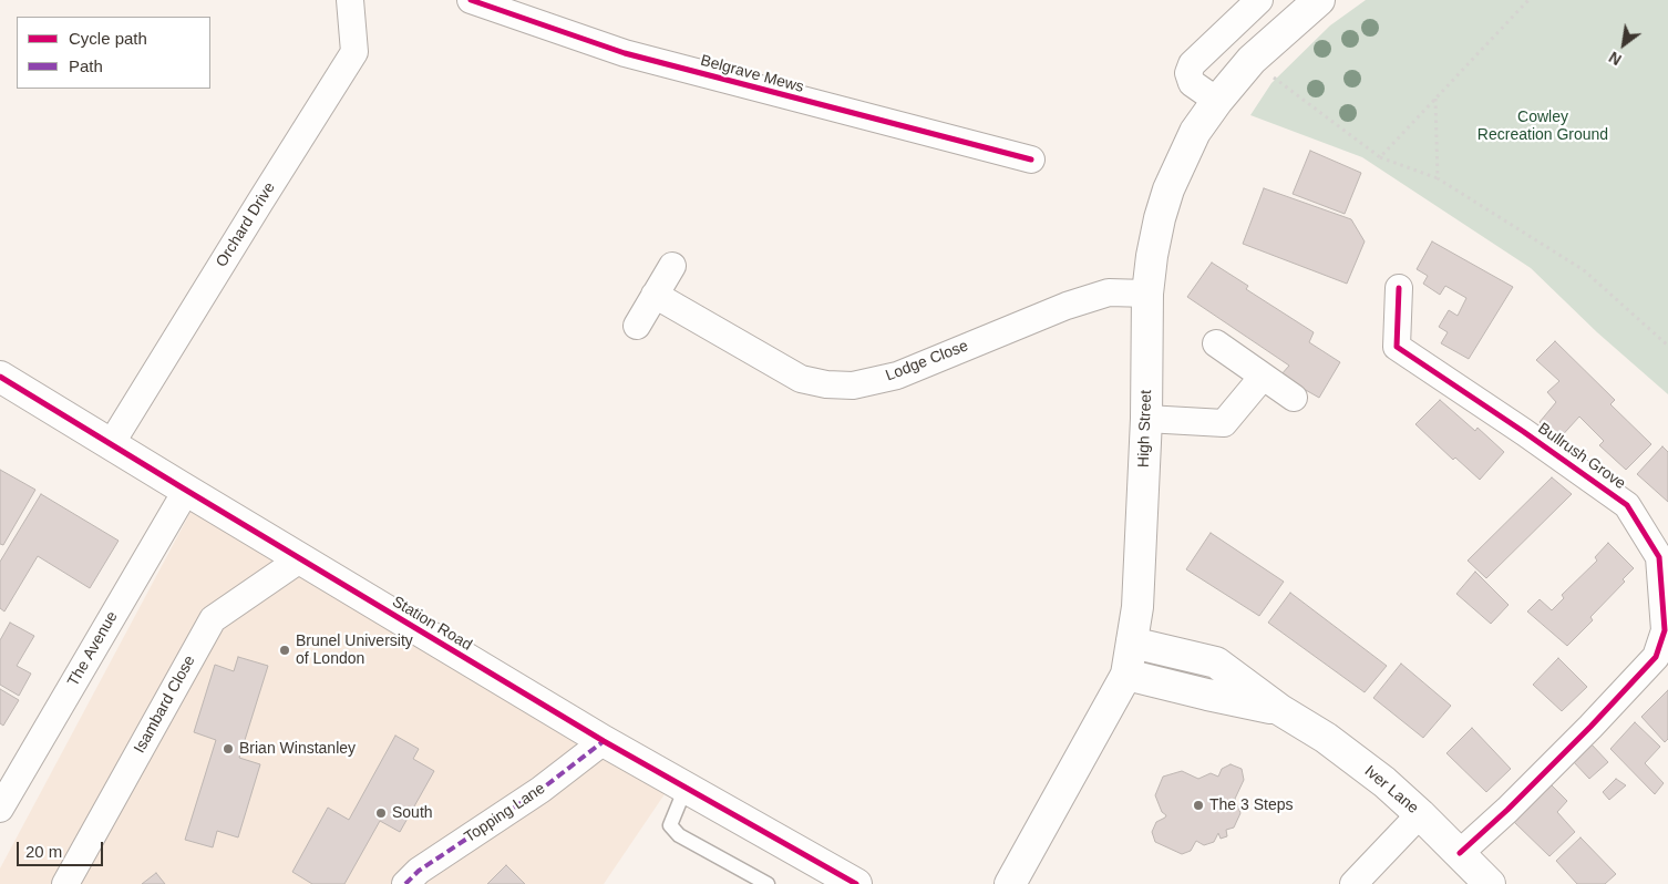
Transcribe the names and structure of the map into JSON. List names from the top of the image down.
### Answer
{
  "streets": {
    "main road": ["High Street", "Station Road", "Iver Lane"],
    "street": [
      "Belgrave Mews",
      "Orchard Drive",
      "Lodge Close",
      "Bullrush Grove",
      "The Avenue",
      "Isambard Close",
      "Topping Lane"
    ]
  },
  "crossings": [
    ["Orchard Drive", "Station Road"],
    ["Lodge Close", "High Street"],
    ["High Street", "Iver Lane"],
    ["Bullrush Grove", "Iver Lane"],
    ["Station Road", "The Avenue"],
    ["Station Road", "Isambard Close"],
    ["Station Road", "Topping Lane"]
  ],
  "parks": ["Cowley Recreation Ground"],
  "places": [
    "Brunel University of London",
    "Brian Winstanley",
    "The 3 Steps",
    "South"
  ],
  "legend": ["Cycle path", "Path"],
  "scale_bar": "20 m",
  "north": "bottom left"
}
